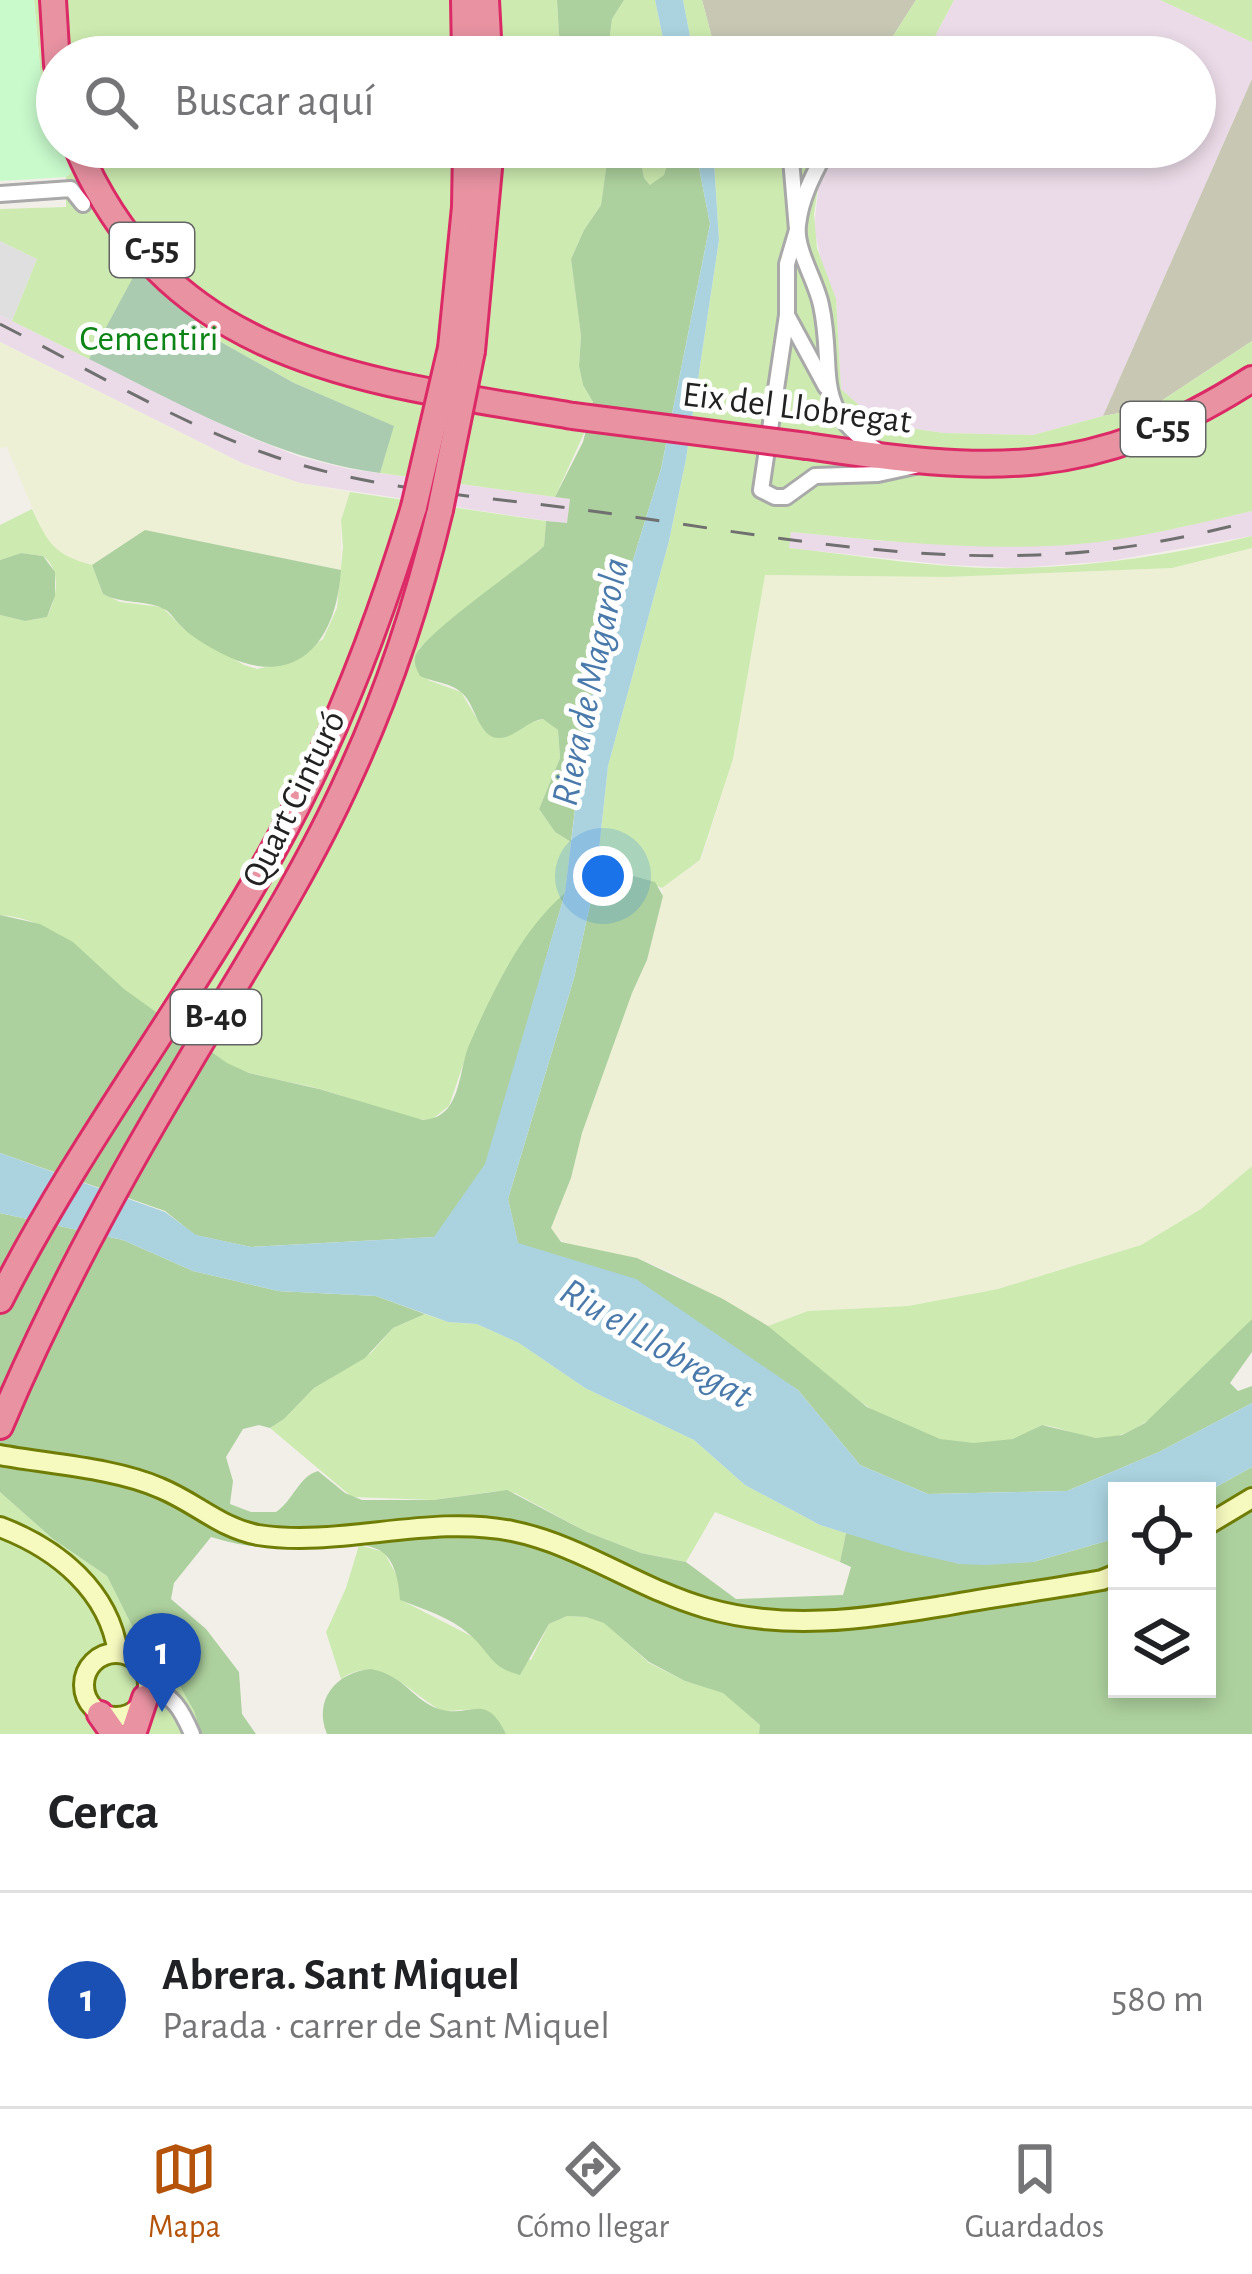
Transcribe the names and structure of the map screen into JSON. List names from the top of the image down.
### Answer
{
  "streets": {
    "highway": [
      "C-55",
      "Eix del Llobregat",
      "Quart Cinturó",
      "B-40"
    ]
  },
  "water": ["Riera de Magarola", "Riu el Llobregat"],
  "parks": ["Cementiri"],
  "page": {
    "search": "Buscar aquí",
    "pins": "1",
    "heading": "Cerca",
    "list": [
      {
        "mark": "1",
        "name": "Abrera. Sant Miquel",
        "note": "Parada · carrer de Sant Miquel",
        "value": "580 m"
      }
    ],
    "nav": ["Mapa", "Cómo llegar", "Guardados"]
  }
}
